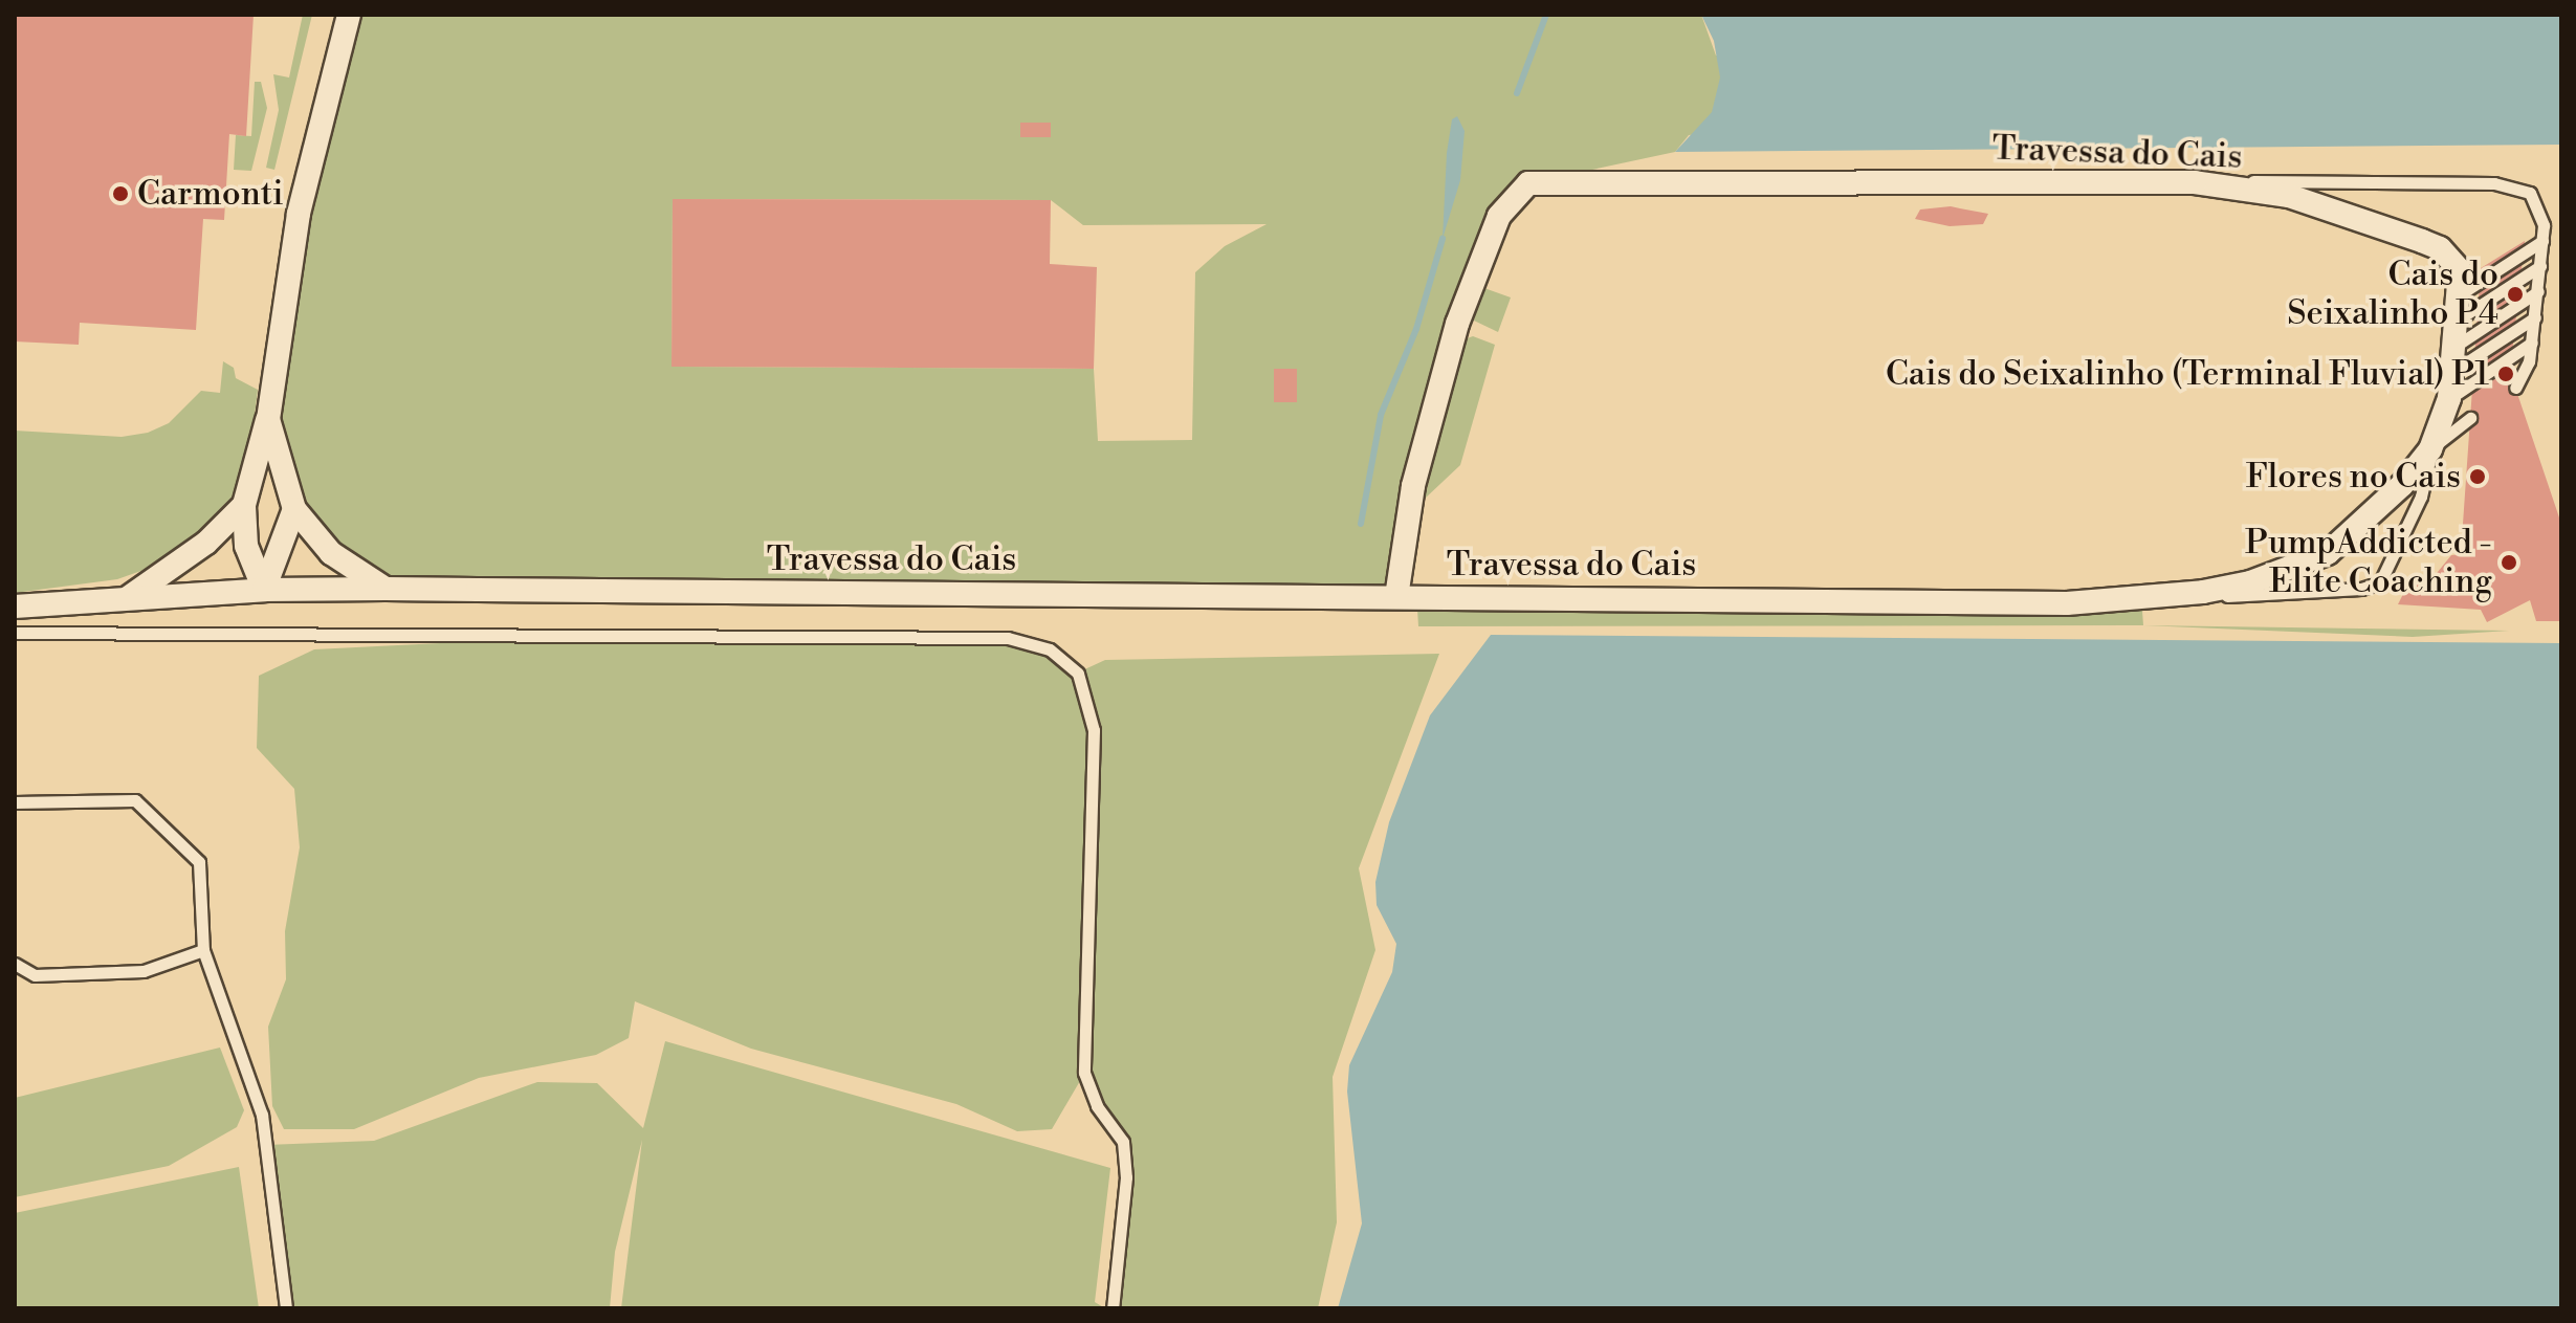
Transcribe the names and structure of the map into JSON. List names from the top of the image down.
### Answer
{
  "streets": {
    "street": ["Travessa do Cais"]
  },
  "places": [
    "Carmonti",
    "Cais do Seixalinho P4",
    "Cais do Seixalinho (Terminal Fluvial) P1",
    "Flores no Cais",
    "PumpAddicted - Elite Coaching"
  ]
}
